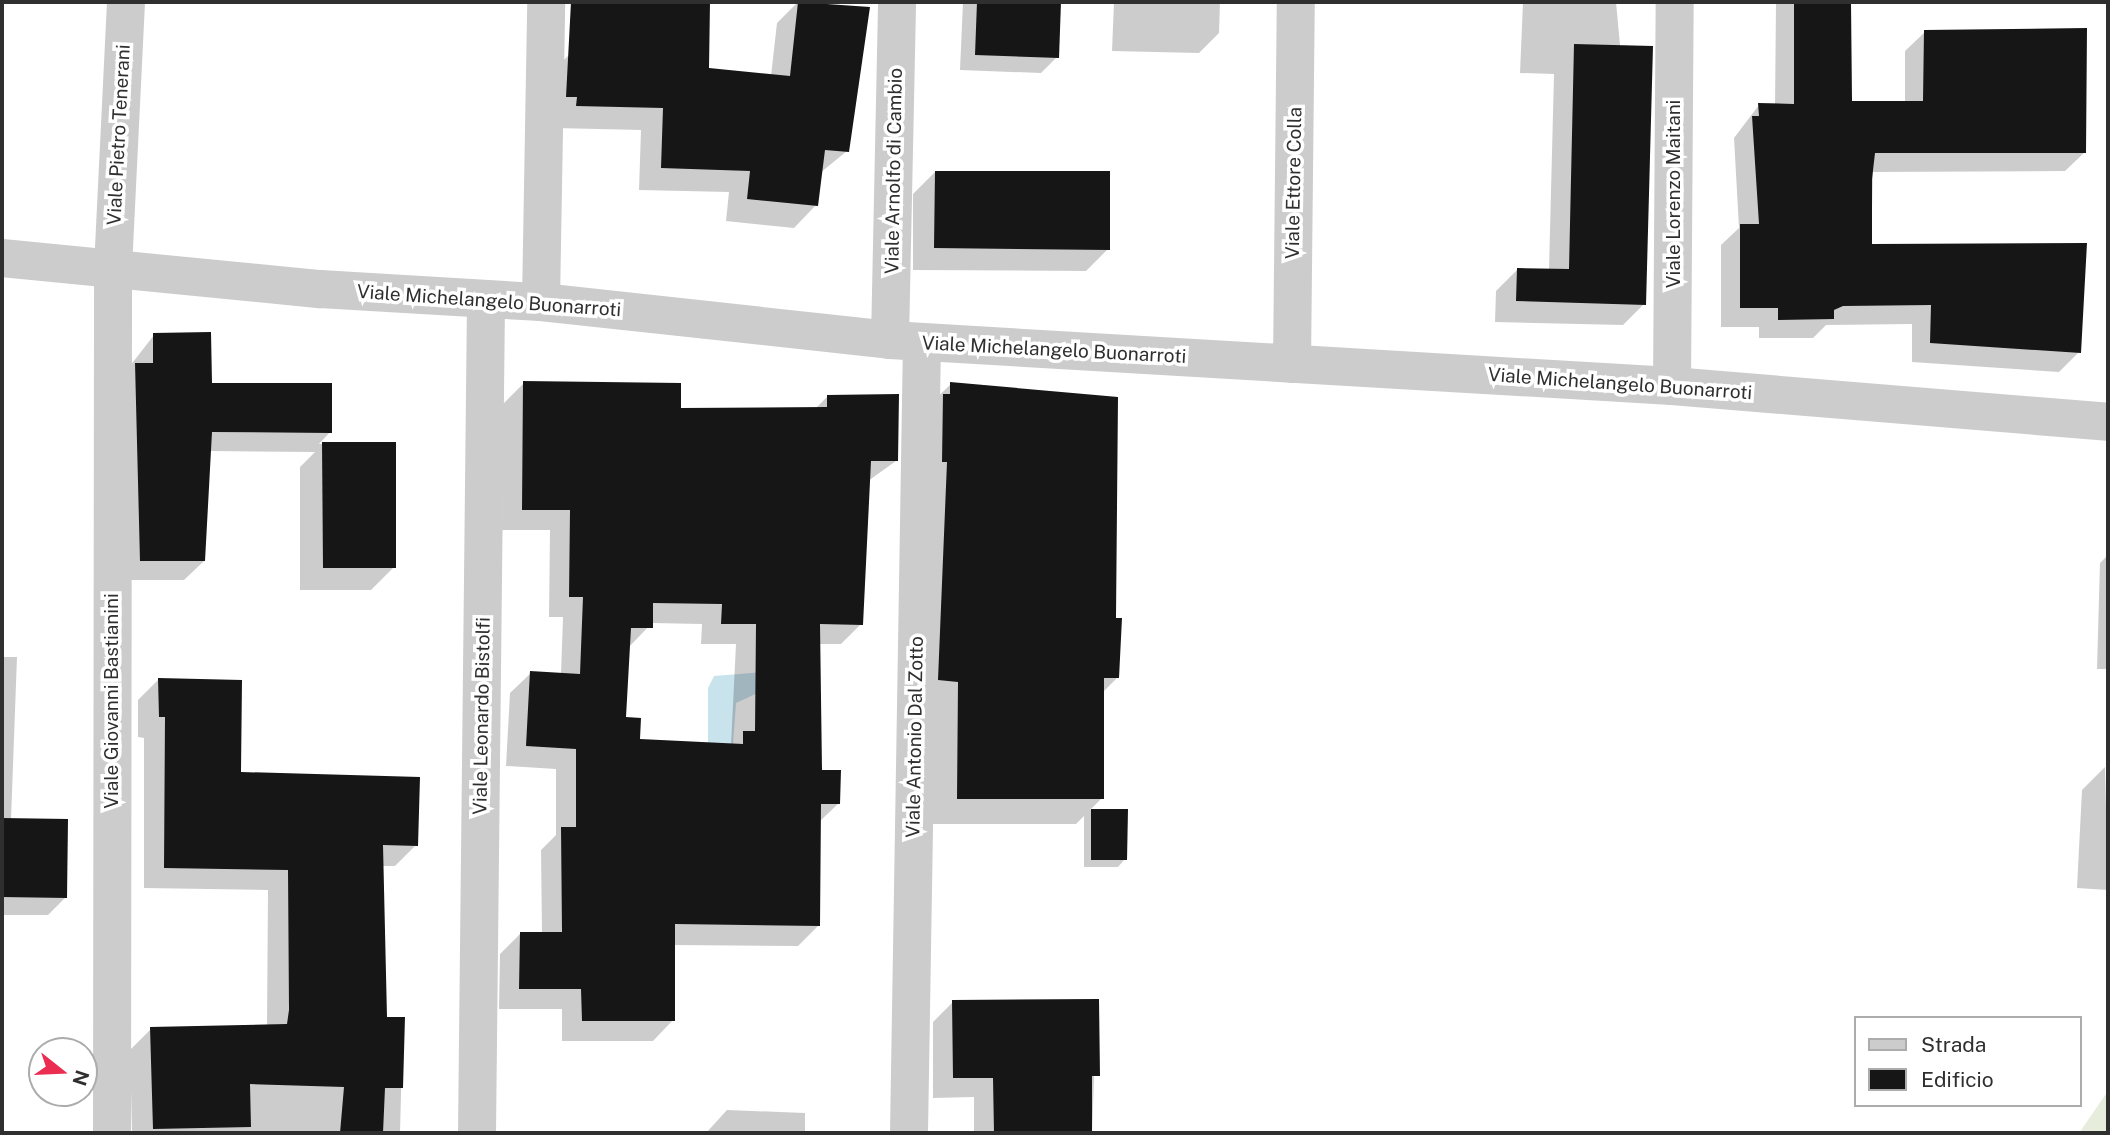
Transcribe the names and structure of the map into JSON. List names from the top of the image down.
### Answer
{
  "streets": {
    "street": [
      "Viale Pietro Tenerani",
      "Viale Arnolfo di Cambio",
      "Viale Ettore Colla",
      "Viale Lorenzo Maitani",
      "Viale Michelangelo Buonarroti",
      "Viale Giovanni Bastianini",
      "Viale Leonardo Bistolfi",
      "Viale Antonio Dal Zotto"
    ]
  },
  "crossings": [
    ["Viale Pietro Tenerani", "Viale Michelangelo Buonarroti"],
    ["Viale Pietro Tenerani", "Viale Giovanni Bastianini"],
    ["Viale Arnolfo di Cambio", "Viale Michelangelo Buonarroti"],
    ["Viale Arnolfo di Cambio", "Viale Antonio Dal Zotto"],
    ["Viale Ettore Colla", "Viale Michelangelo Buonarroti"],
    ["Viale Lorenzo Maitani", "Viale Michelangelo Buonarroti"],
    ["Viale Michelangelo Buonarroti", "Viale Giovanni Bastianini"],
    ["Viale Michelangelo Buonarroti", "Viale Leonardo Bistolfi"],
    ["Viale Michelangelo Buonarroti", "Viale Antonio Dal Zotto"]
  ],
  "legend": ["Strada", "Edificio"],
  "north": "right"
}
